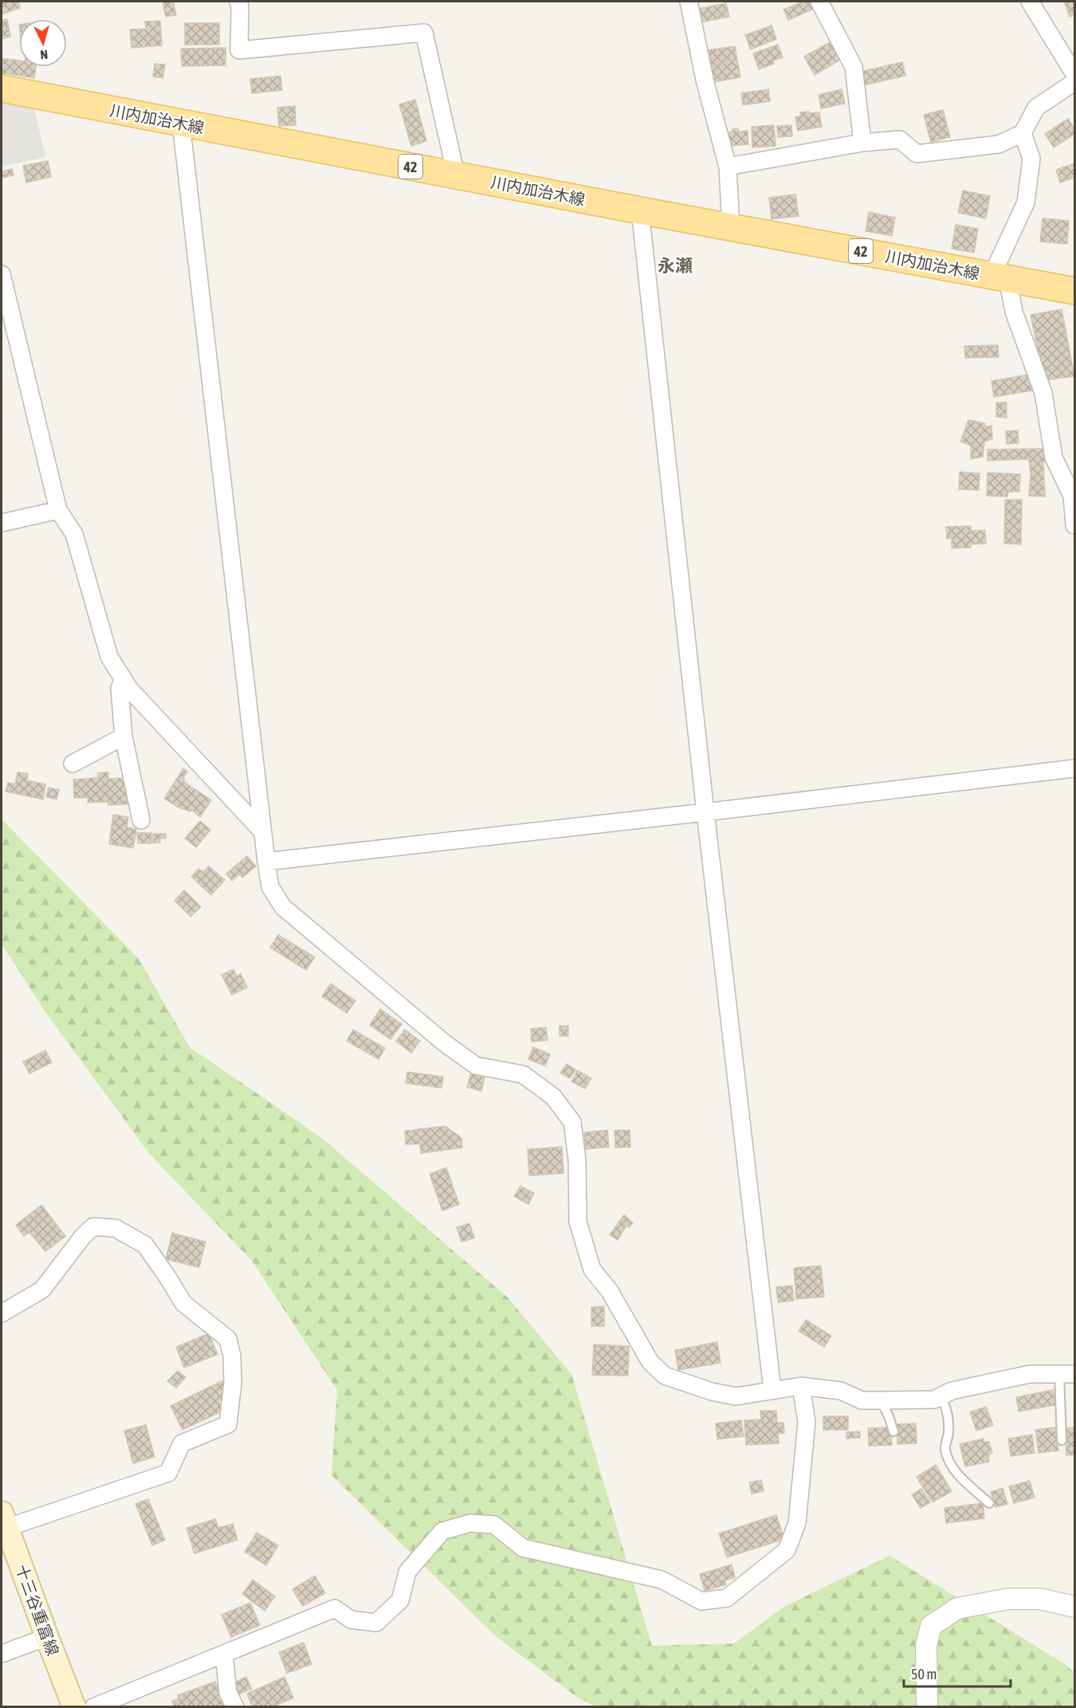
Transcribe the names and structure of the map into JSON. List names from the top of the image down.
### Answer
{
  "streets": {
    "main road": ["川内加治木線", "42", "十三谷重富線"]
  },
  "districts": ["永瀬"],
  "scale_bar": "50 m",
  "north": "bottom"
}
